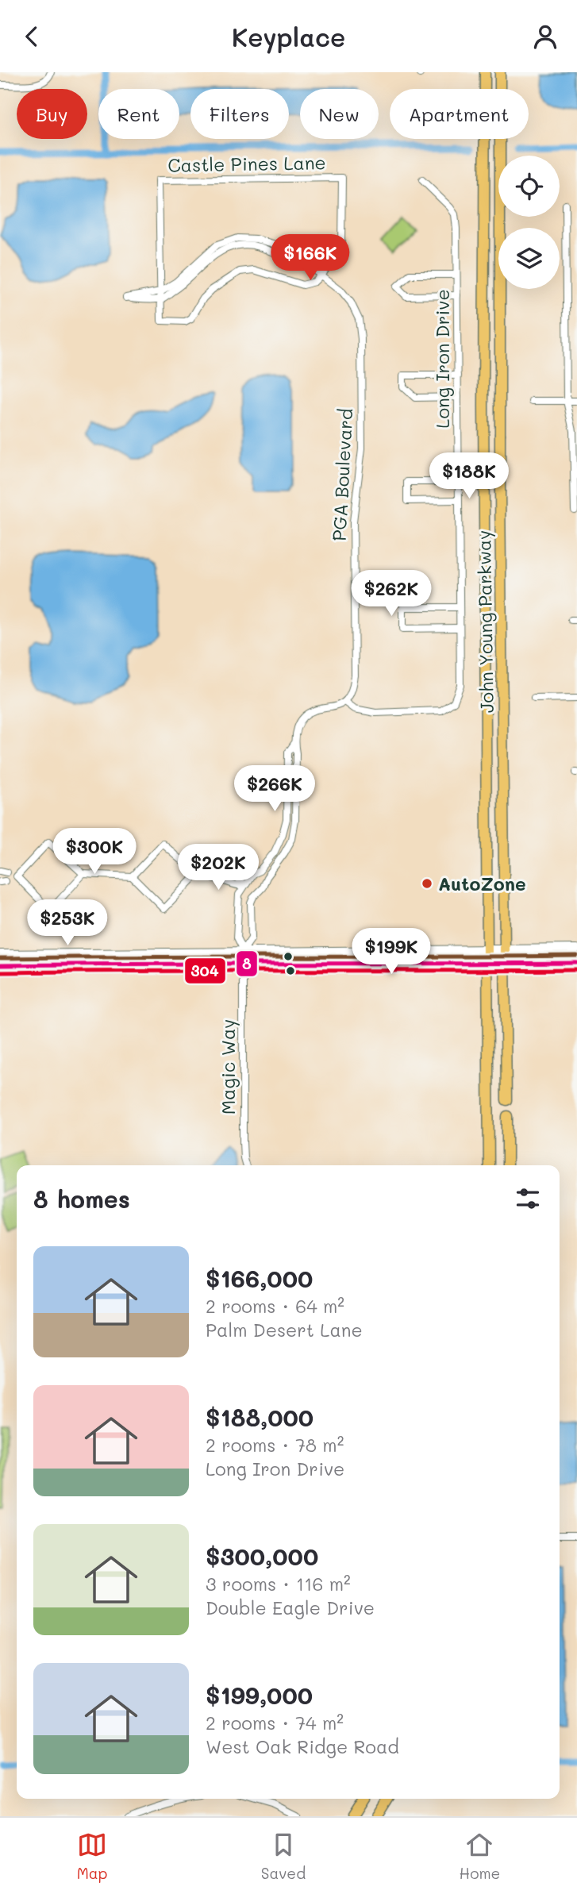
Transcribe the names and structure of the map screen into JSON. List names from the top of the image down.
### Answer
{
  "streets": {
    "main road": ["John Young Parkway"],
    "street": [
      "Castle Pines Lane",
      "Long Iron Drive",
      "PGA Boulevard",
      "Magic Way"
    ]
  },
  "crossings": [
    ["Castle Pines Lane", "PGA Boulevard"],
    ["Long Iron Drive", "PGA Boulevard"]
  ],
  "places": ["AutoZone"],
  "lines": ["transit line 8", "transit line 304"],
  "page": {
    "header": "Keyplace",
    "chip": [
      "Buy",
      "Rent",
      "Filters",
      "New",
      "Apartment"
    ],
    "price": [
      "$166K",
      "$188K",
      "$262K",
      "$266K",
      "$300K",
      "$202K",
      "$253K",
      "$199K"
    ],
    "heading": "8 homes",
    "list": [
      {
        "name": "$166,000",
        "note": "2 rooms · 64 m² · Palm Desert Lane"
      },
      {
        "name": "$188,000",
        "note": "2 rooms · 78 m² · Long Iron Drive"
      },
      {
        "name": "$300,000",
        "note": "3 rooms · 116 m² · Double Eagle Drive"
      },
      {
        "name": "$199,000",
        "note": "2 rooms · 74 m² · West Oak Ridge Road"
      }
    ],
    "tabs": ["Map", "Saved", "Home"]
  }
}
